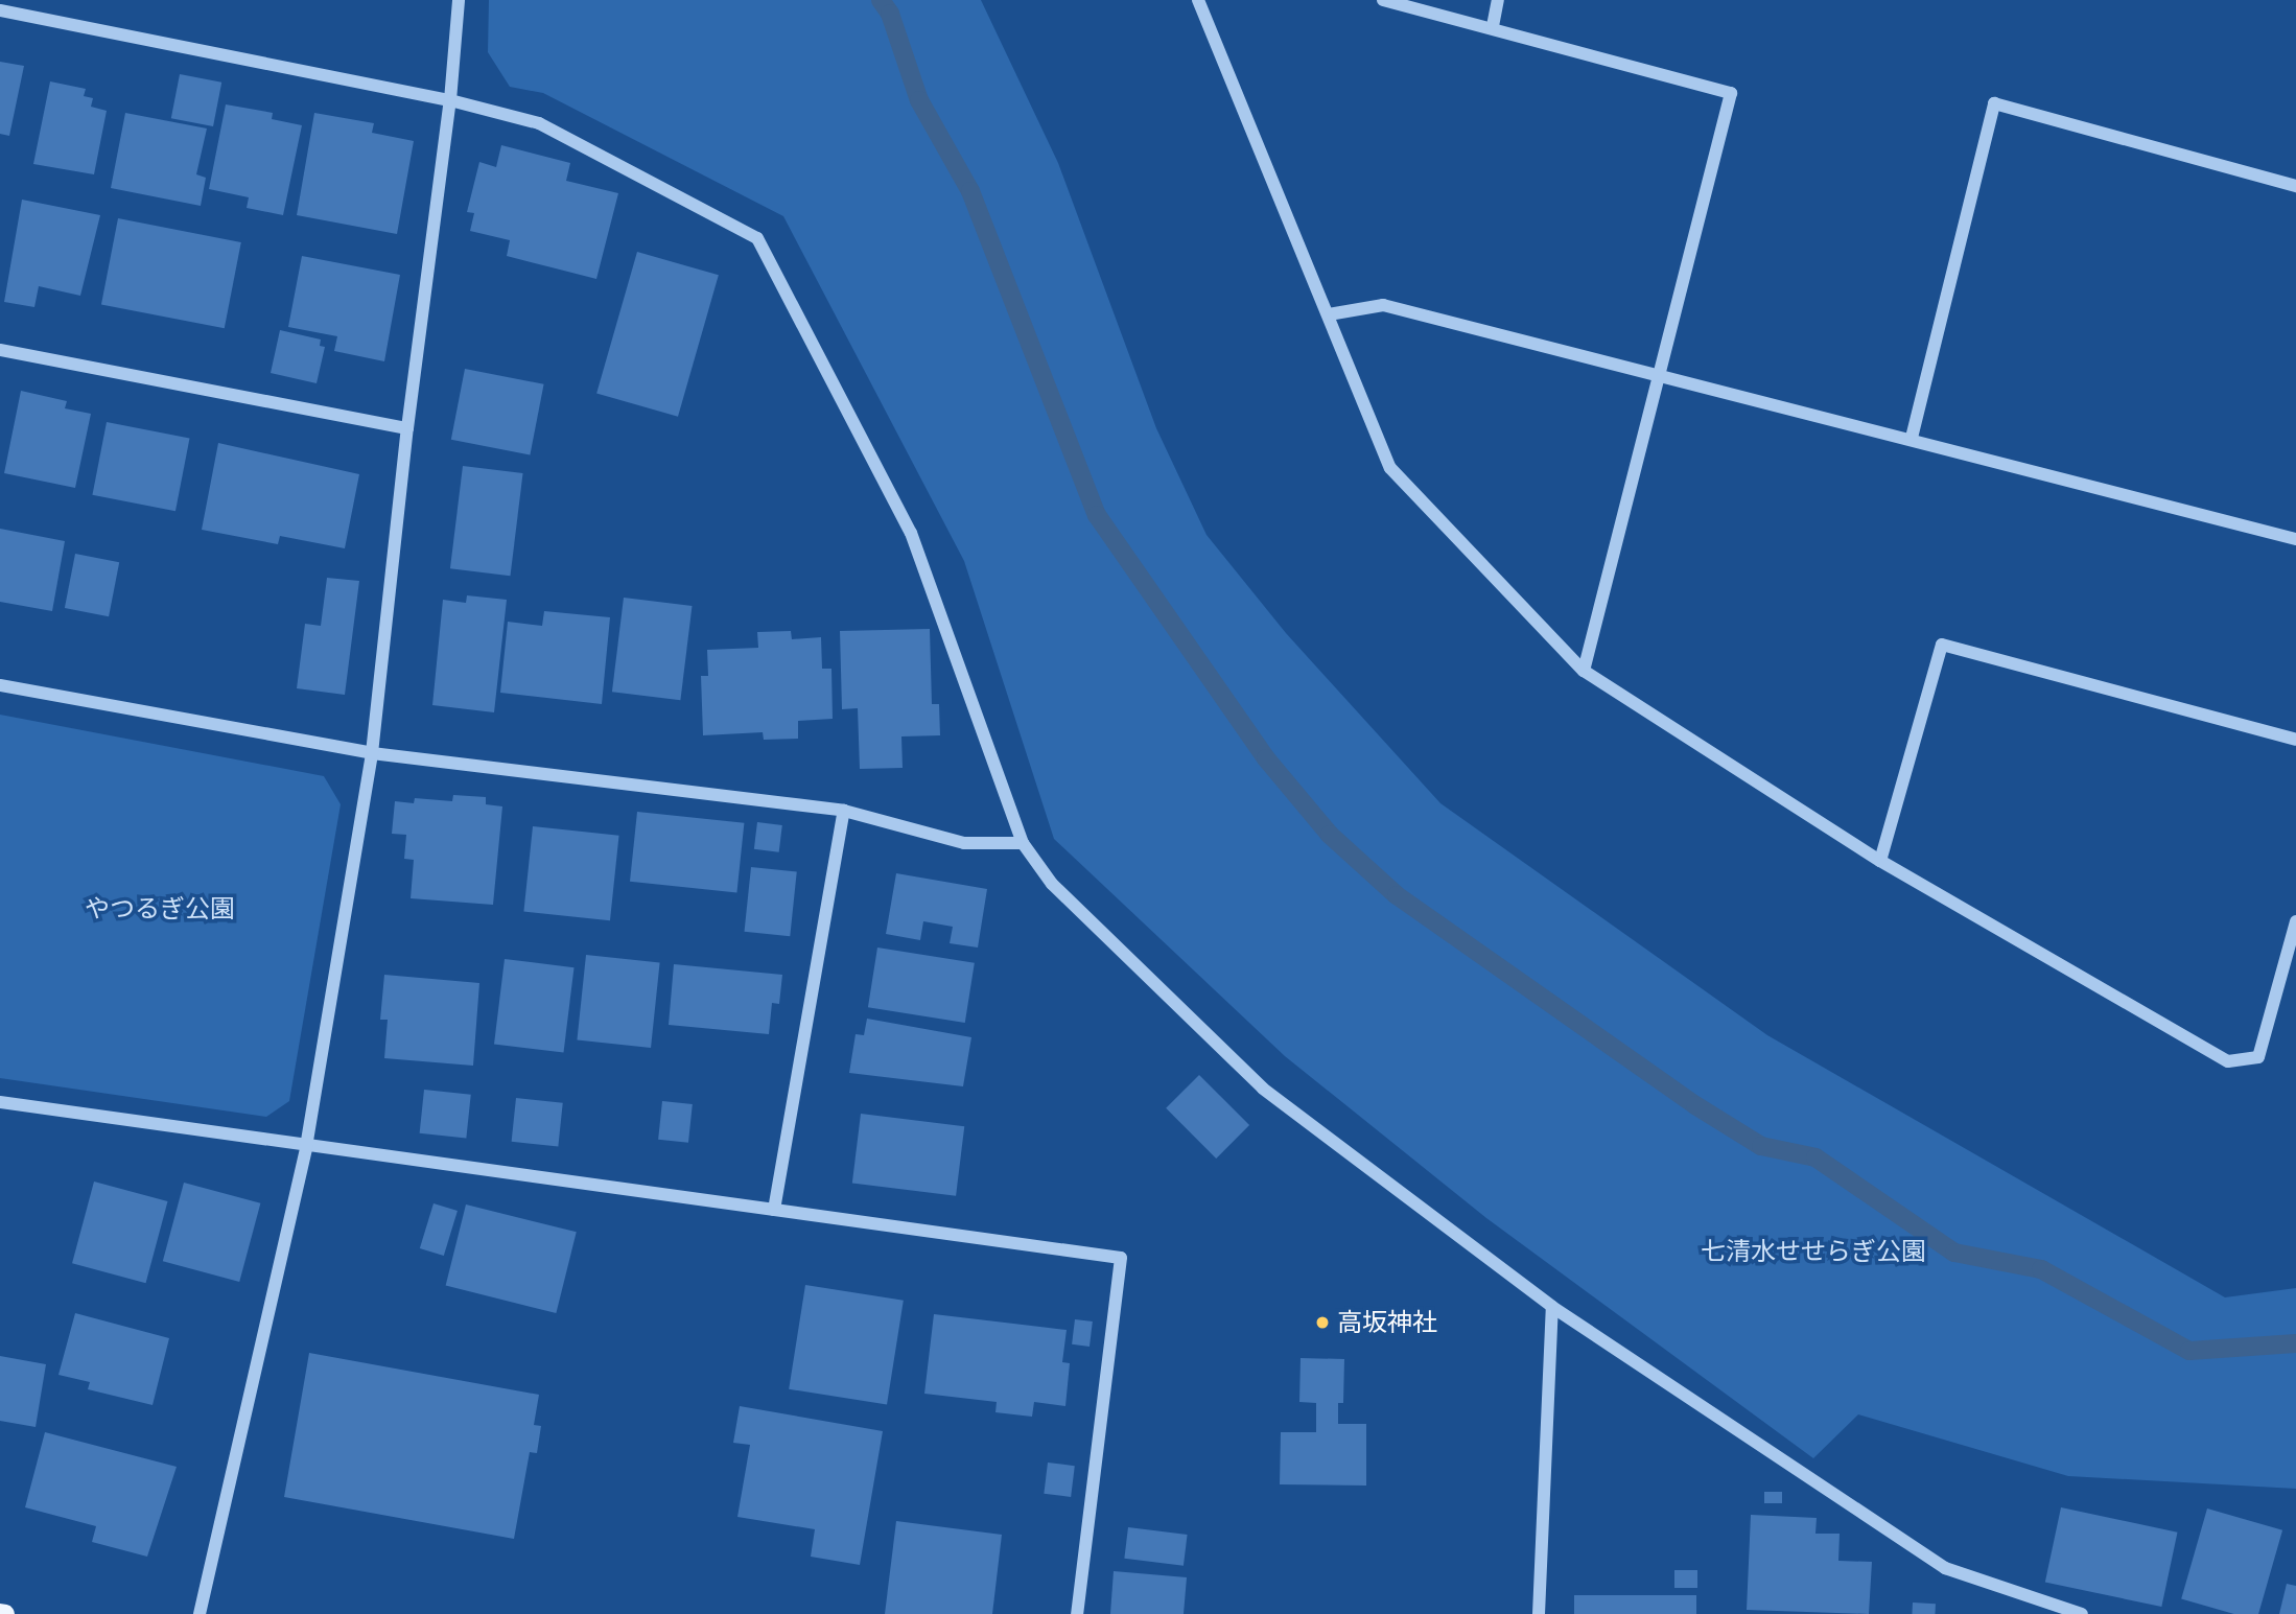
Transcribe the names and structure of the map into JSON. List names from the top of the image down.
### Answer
{
  "parks": ["やつるぎ公園", "七清水せせらぎ公園"],
  "places": ["高坂神社"]
}
